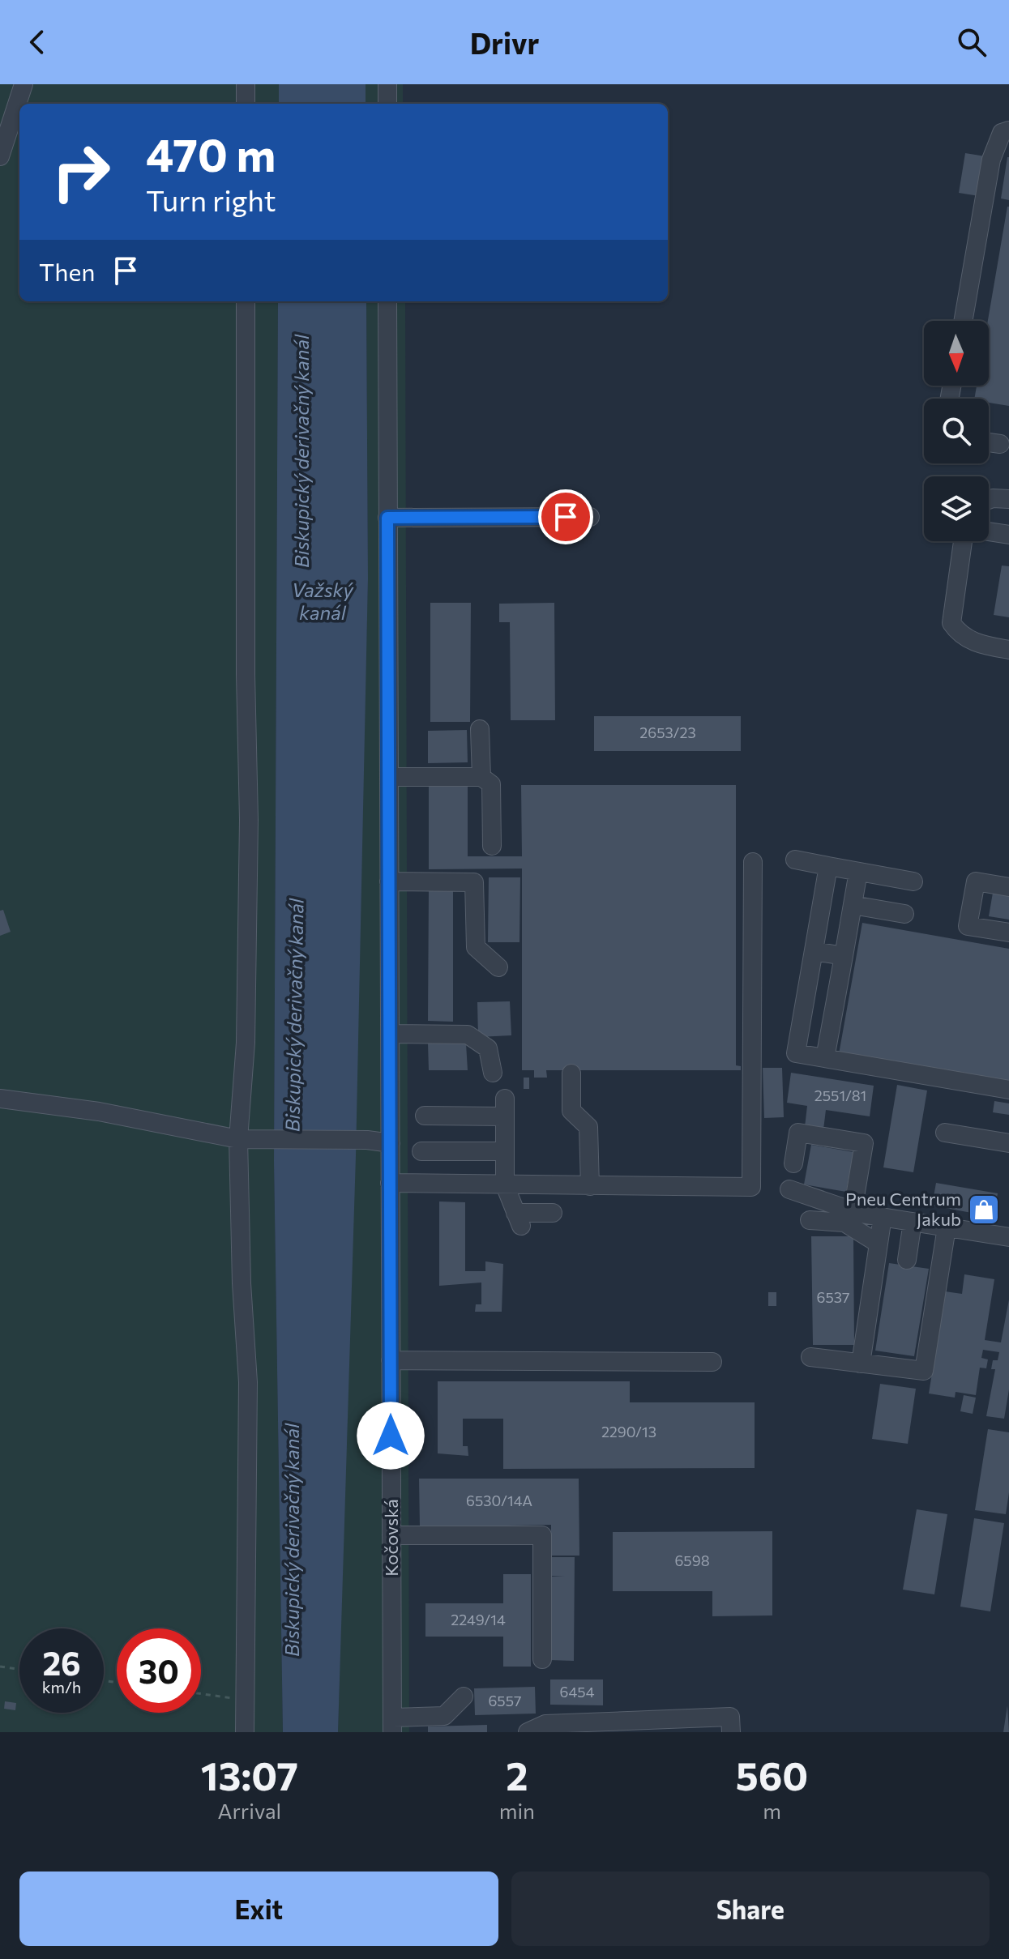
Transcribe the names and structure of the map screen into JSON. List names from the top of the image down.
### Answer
{
  "streets": {
    "street": ["Kočovská"]
  },
  "water": ["Biskupický derivačný kanál", "Važský kanál"],
  "places": {
    "shop": ["Pneu Centrum Jakub"]
  },
  "house_numbers": [
    "2653/23",
    "2551/81",
    "6537",
    "2290/13",
    "6530/14A",
    "6598",
    "2249/14",
    "6454",
    "6557"
  ],
  "north": "bottom",
  "page": {
    "header": "Drivr",
    "turn": ["470 m", "Turn right"],
    "then": "Then",
    "speed": "26 km/h",
    "limit": "30",
    "eta": [
      "13:07",
      "Arrival",
      "2",
      "min",
      "560",
      "m"
    ],
    "buttons": ["Exit", "Share"]
  }
}
